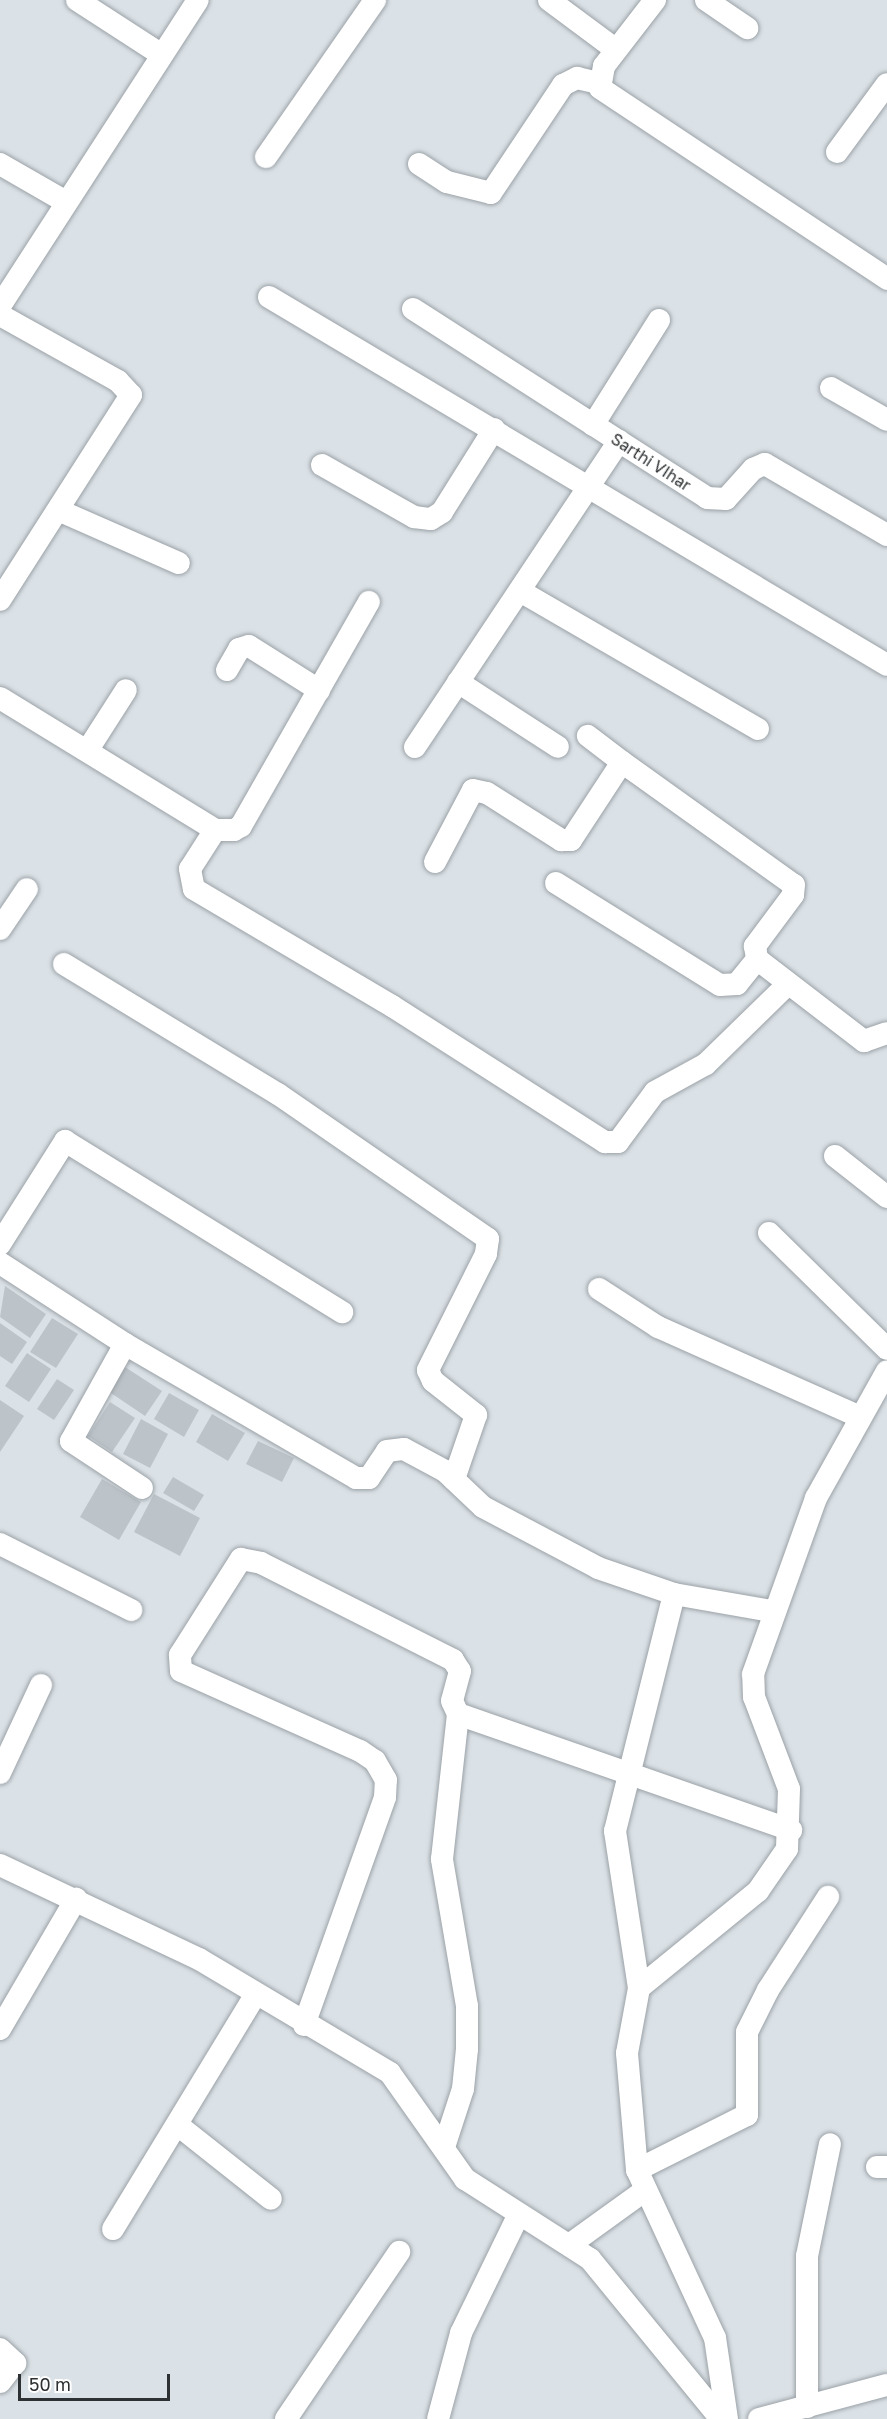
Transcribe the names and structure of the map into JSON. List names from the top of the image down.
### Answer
{
  "streets": {
    "street": ["Sarthi VIhar"]
  },
  "scale_bar": "50 m"
}
